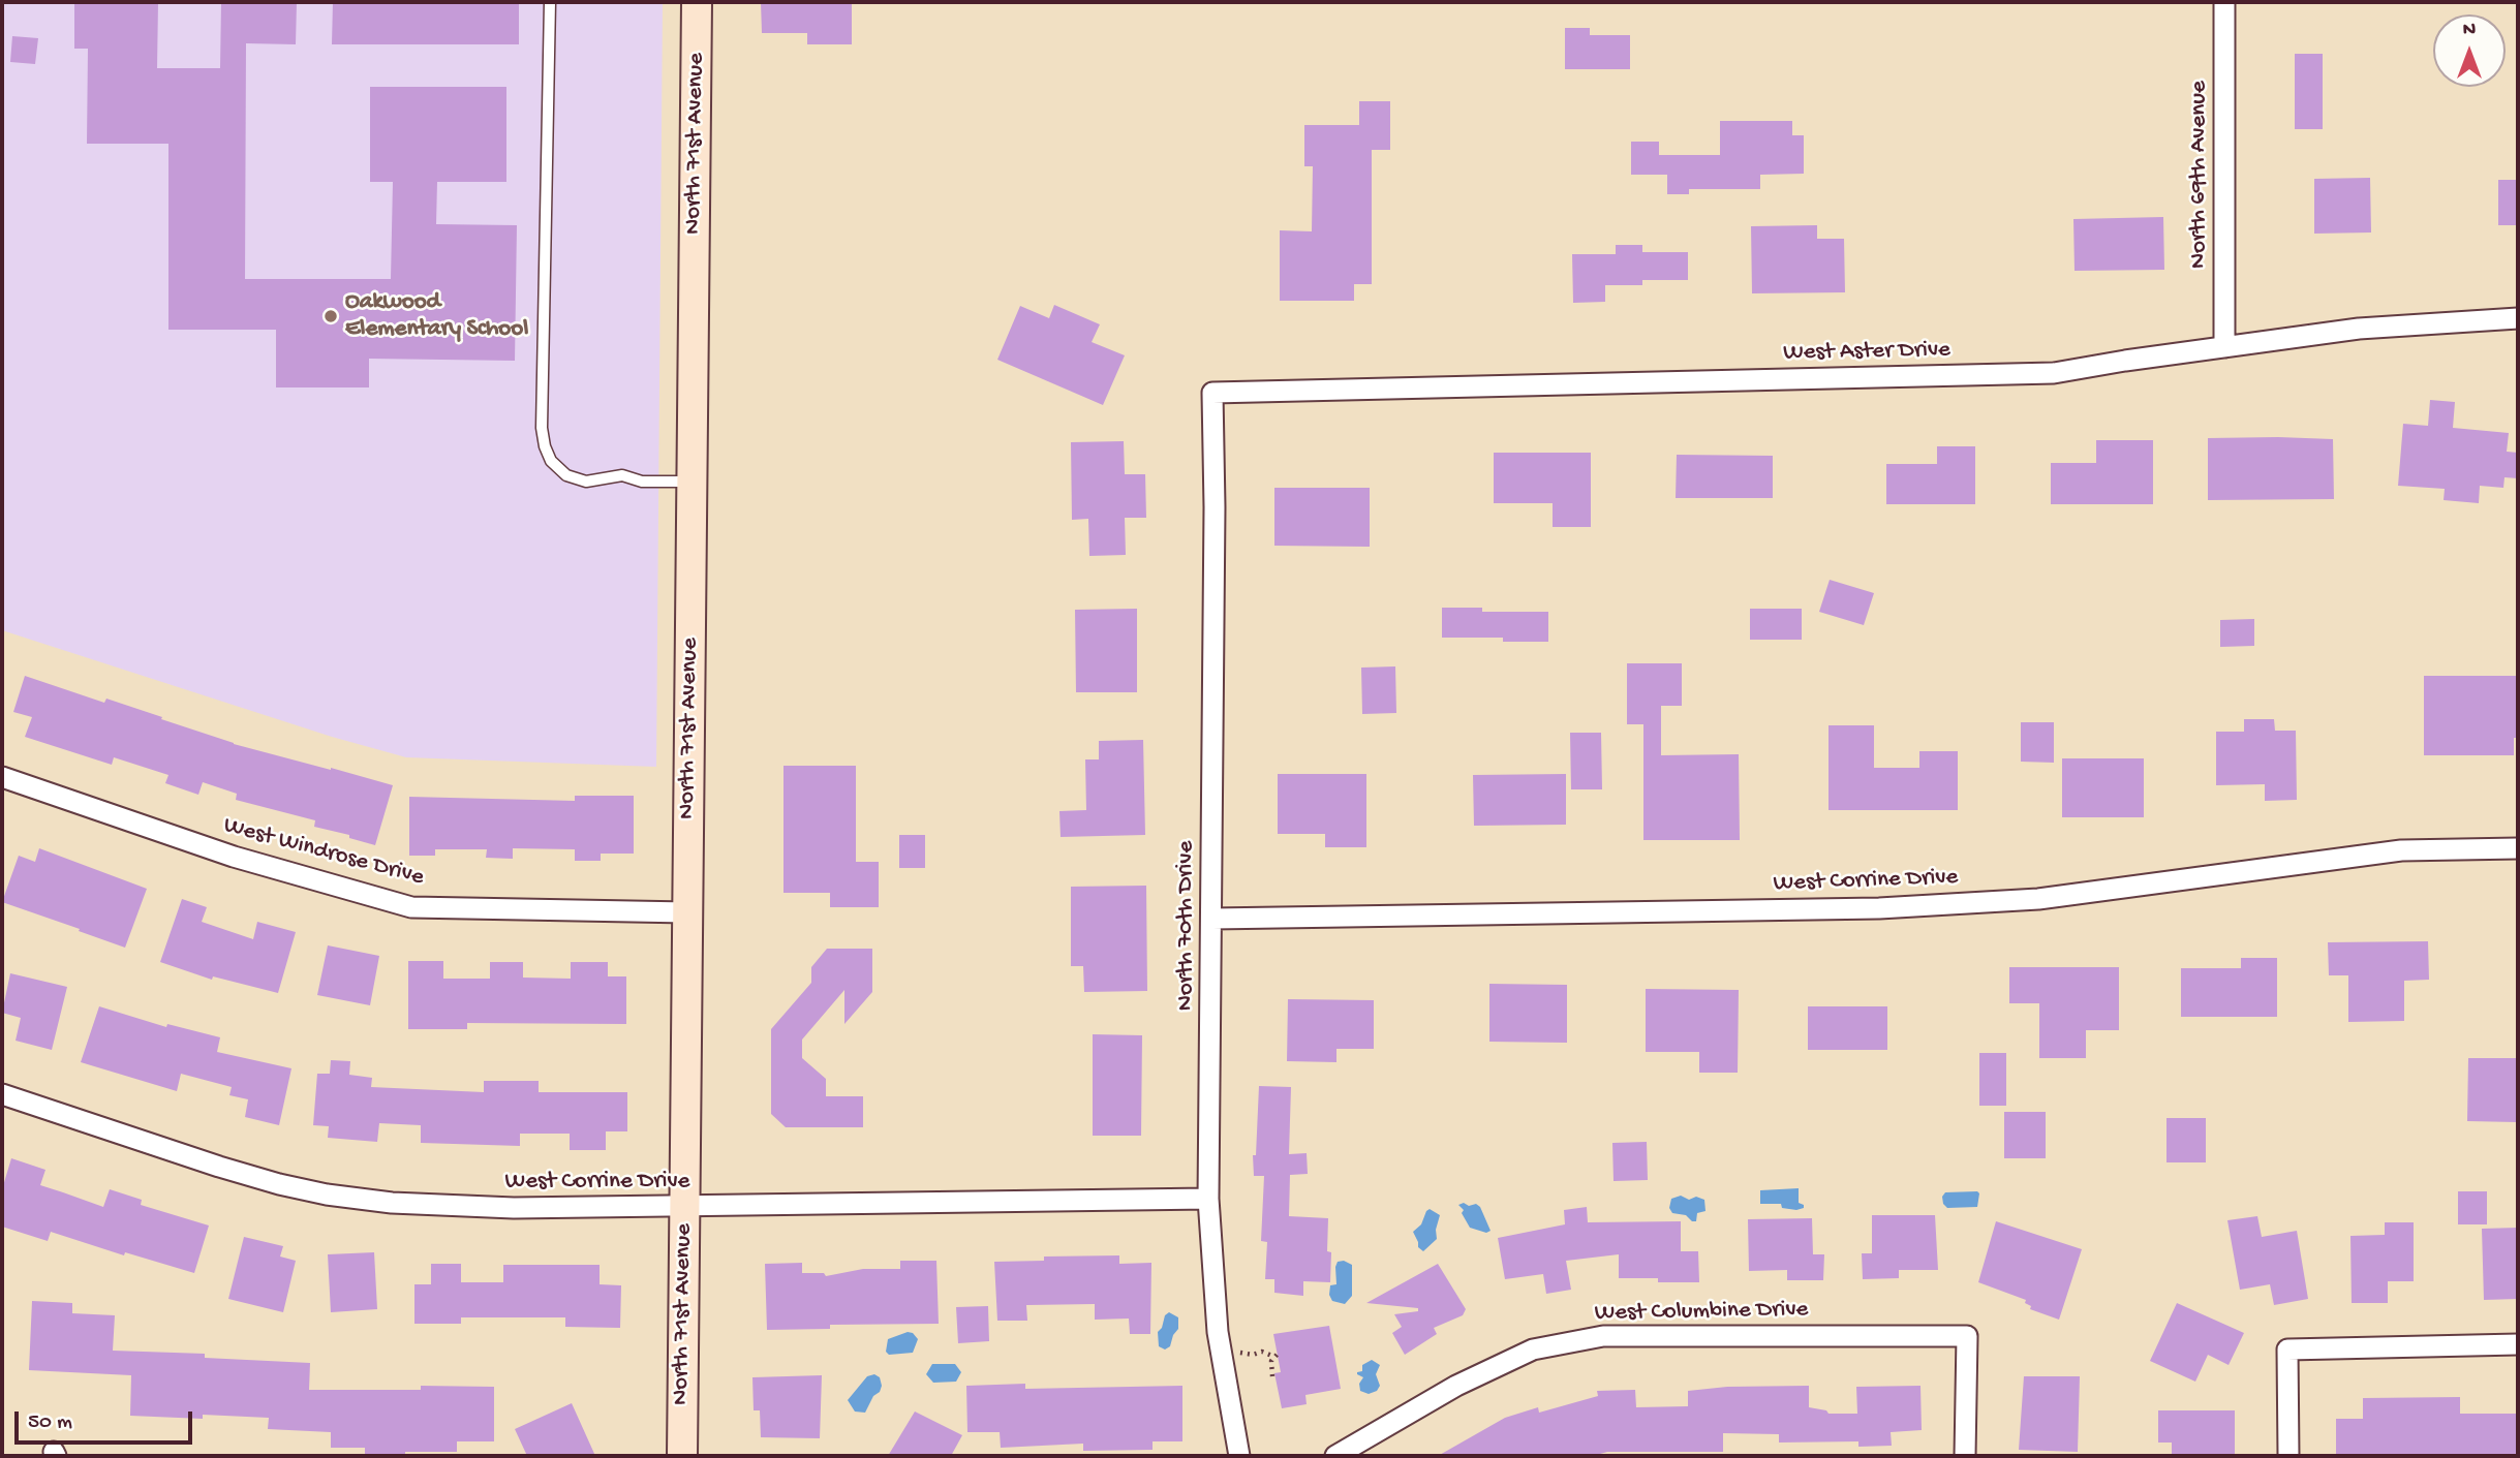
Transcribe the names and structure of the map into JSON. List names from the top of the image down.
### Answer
{
  "streets": {
    "street": [
      "North 71st Avenue",
      "North 69th Avenue",
      "West Aster Drive",
      "West Windrose Drive",
      "West Corrine Drive",
      "North 70th Drive",
      "West Columbine Drive"
    ]
  },
  "crossings": [
    ["North 71st Avenue", "West Windrose Drive"],
    ["North 71st Avenue", "West Corrine Drive"],
    ["North 69th Avenue", "West Aster Drive"],
    ["West Aster Drive", "North 70th Drive"],
    ["West Corrine Drive", "North 70th Drive"]
  ],
  "places": ["Oakwood Elementary School"],
  "scale_bar": "50 m",
  "north": "top"
}
